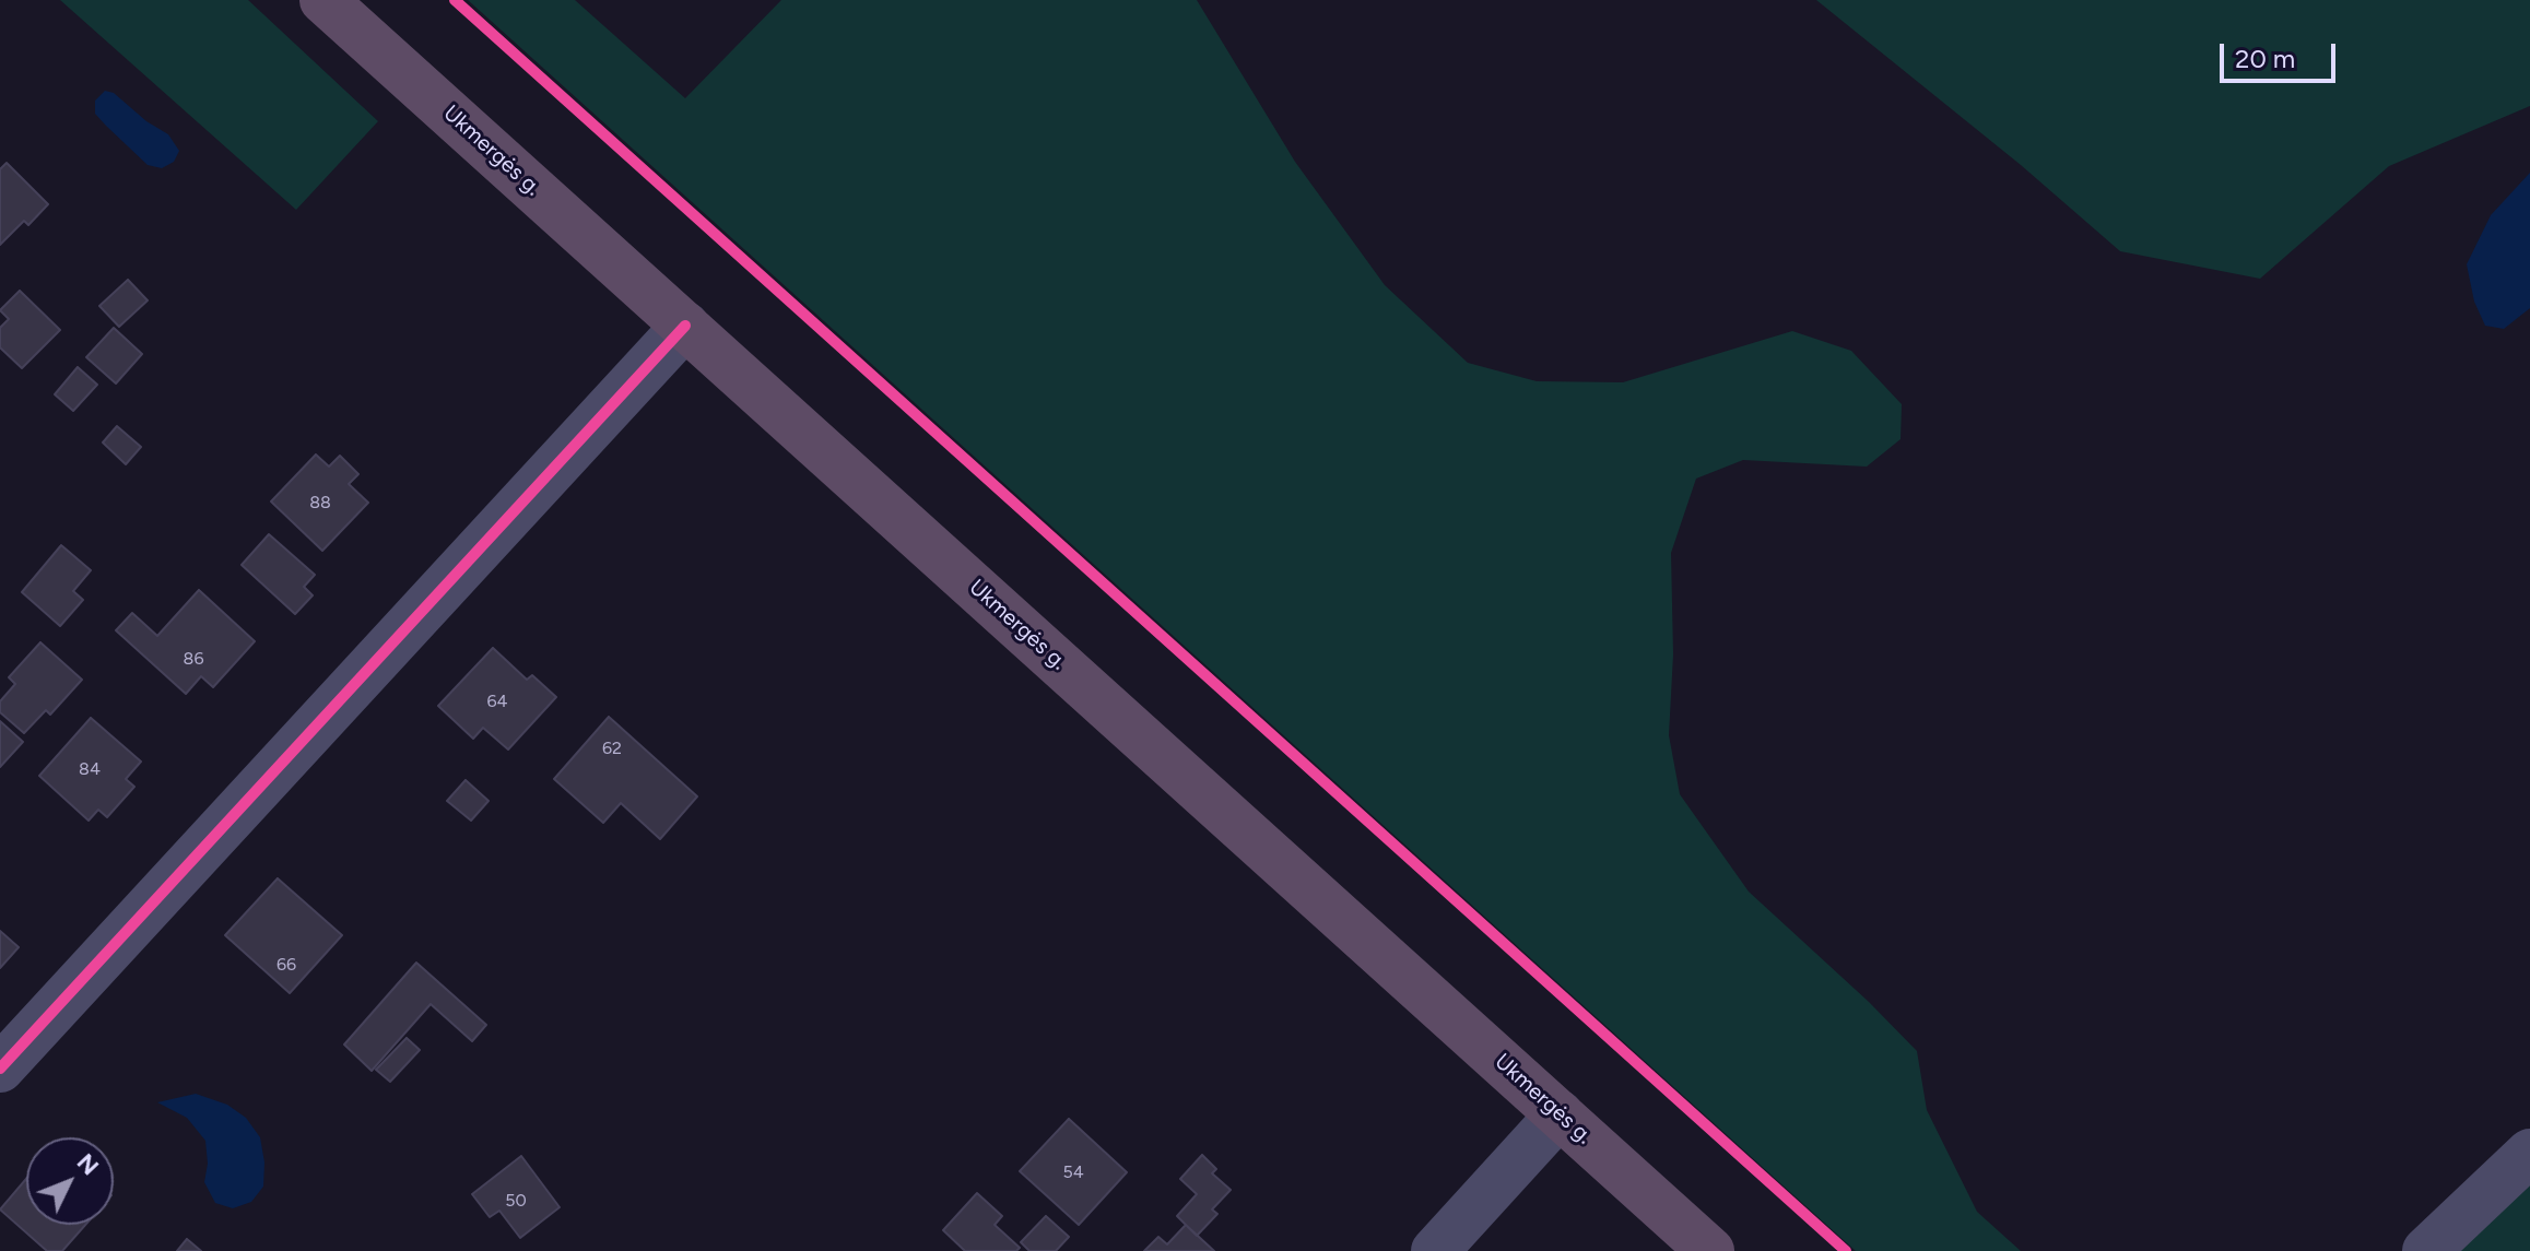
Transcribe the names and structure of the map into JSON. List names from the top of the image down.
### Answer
{
  "streets": {
    "highway": ["Ukmergės g."]
  },
  "house_numbers": [
    "88",
    "86",
    "64",
    "62",
    "84",
    "66",
    "54",
    "50"
  ],
  "scale_bar": "20 m",
  "north": "top right"
}
